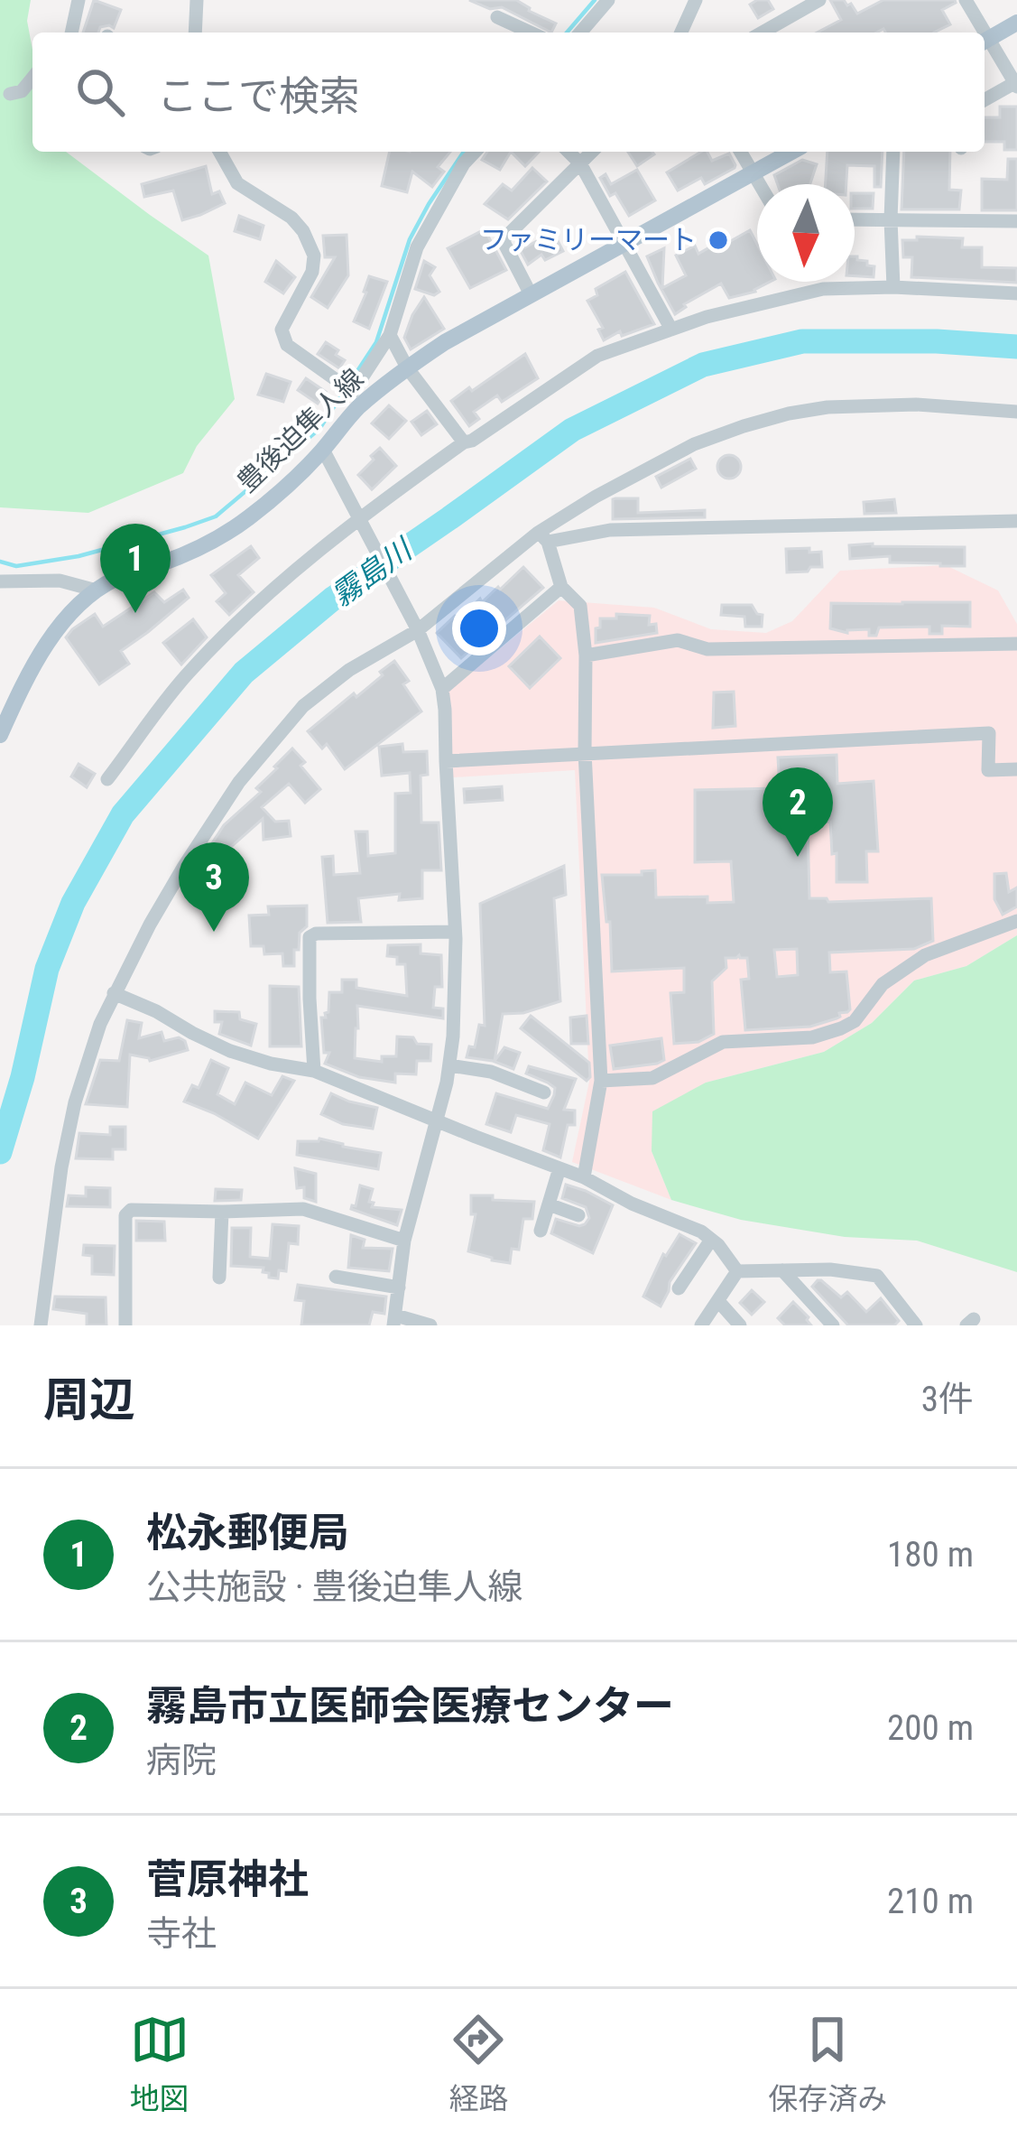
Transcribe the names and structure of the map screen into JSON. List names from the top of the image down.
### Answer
{
  "streets": {
    "main road": ["豊後迫隼人線"]
  },
  "water": ["霧島川"],
  "places": ["ファミリーマート"],
  "north": "bottom",
  "page": {
    "search": "ここで検索",
    "pins": ["1", "2", "3"],
    "heading": ["周辺", "3件"],
    "list": [
      {
        "mark": "1",
        "name": "松永郵便局",
        "note": "公共施設 · 豊後迫隼人線",
        "value": "180 m"
      },
      {
        "mark": "2",
        "name": "霧島市立医師会医療センター",
        "note": "病院",
        "value": "200 m"
      },
      {
        "mark": "3",
        "name": "菅原神社",
        "note": "寺社",
        "value": "210 m"
      }
    ],
    "nav": ["地図", "経路", "保存済み"]
  }
}
